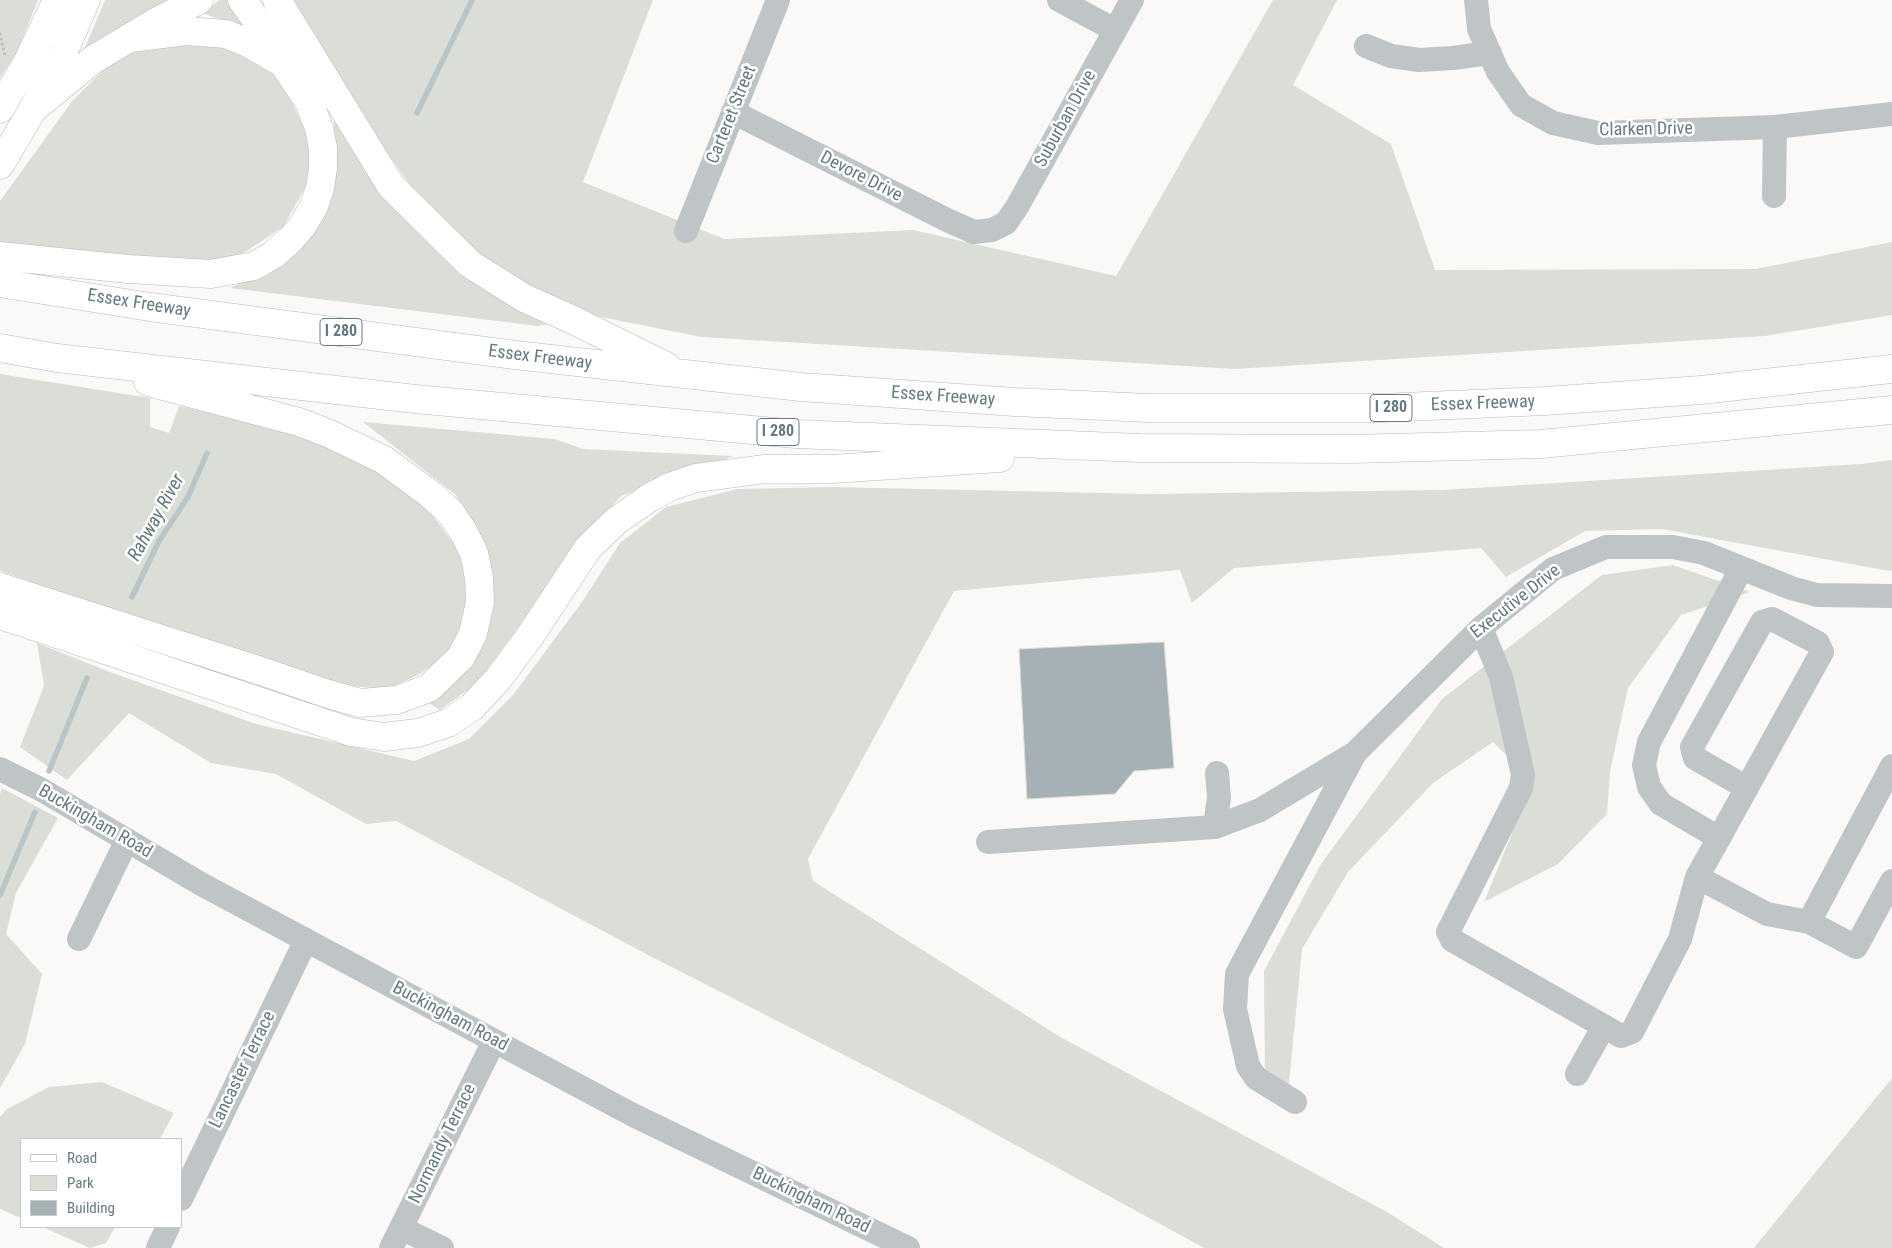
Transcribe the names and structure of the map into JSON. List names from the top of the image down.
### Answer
{
  "streets": {
    "main road": ["Essex Freeway", "I 280"],
    "street": [
      "Carteret Street",
      "Suburban Drive",
      "Clarken Drive",
      "Devore Drive",
      "Executive Drive",
      "Buckingham Road",
      "Lancaster Terrace",
      "Normandy Terrace"
    ]
  },
  "crossings": [
    ["Carteret Street", "Devore Drive"],
    ["Suburban Drive", "Devore Drive"],
    ["Buckingham Road", "Lancaster Terrace"],
    ["Buckingham Road", "Normandy Terrace"]
  ],
  "water": ["Rahway River"],
  "legend": ["Road", "Park", "Building"]
}
